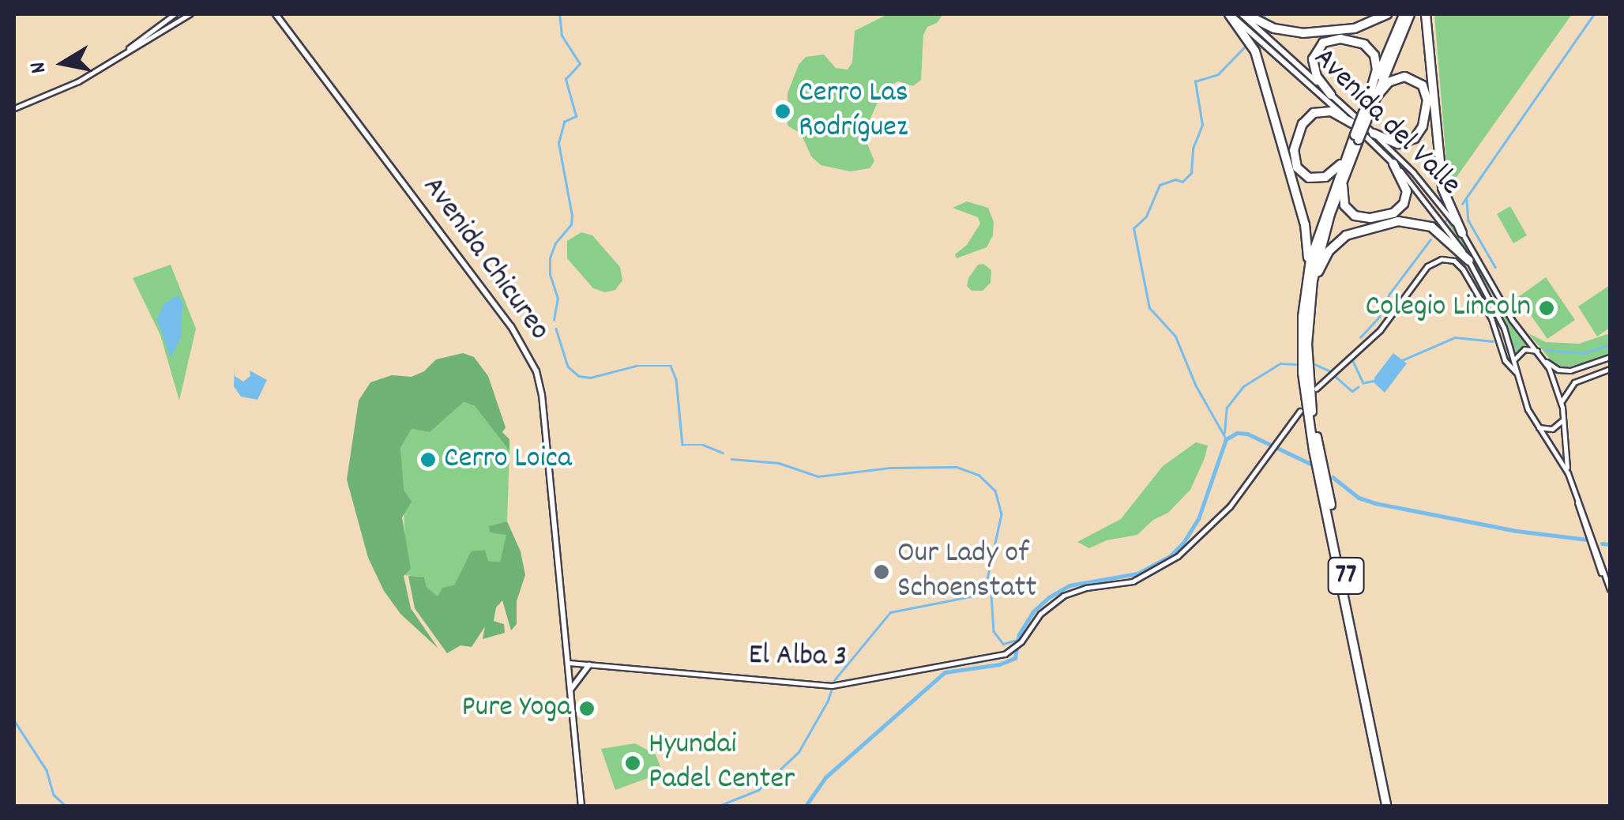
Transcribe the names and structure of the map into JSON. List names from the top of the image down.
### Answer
{
  "streets": {
    "highway": ["77"],
    "main road": ["Avenida del Valle", "Avenida Chicureo"],
    "street": ["El Alba 3"]
  },
  "places": [
    "Cerro Las Rodríguez",
    "Colegio Lincoln",
    "Cerro Loica",
    "Our Lady of Schoenstatt",
    "Pure Yoga",
    "Hyundai Padel Center"
  ],
  "north": "left"
}
